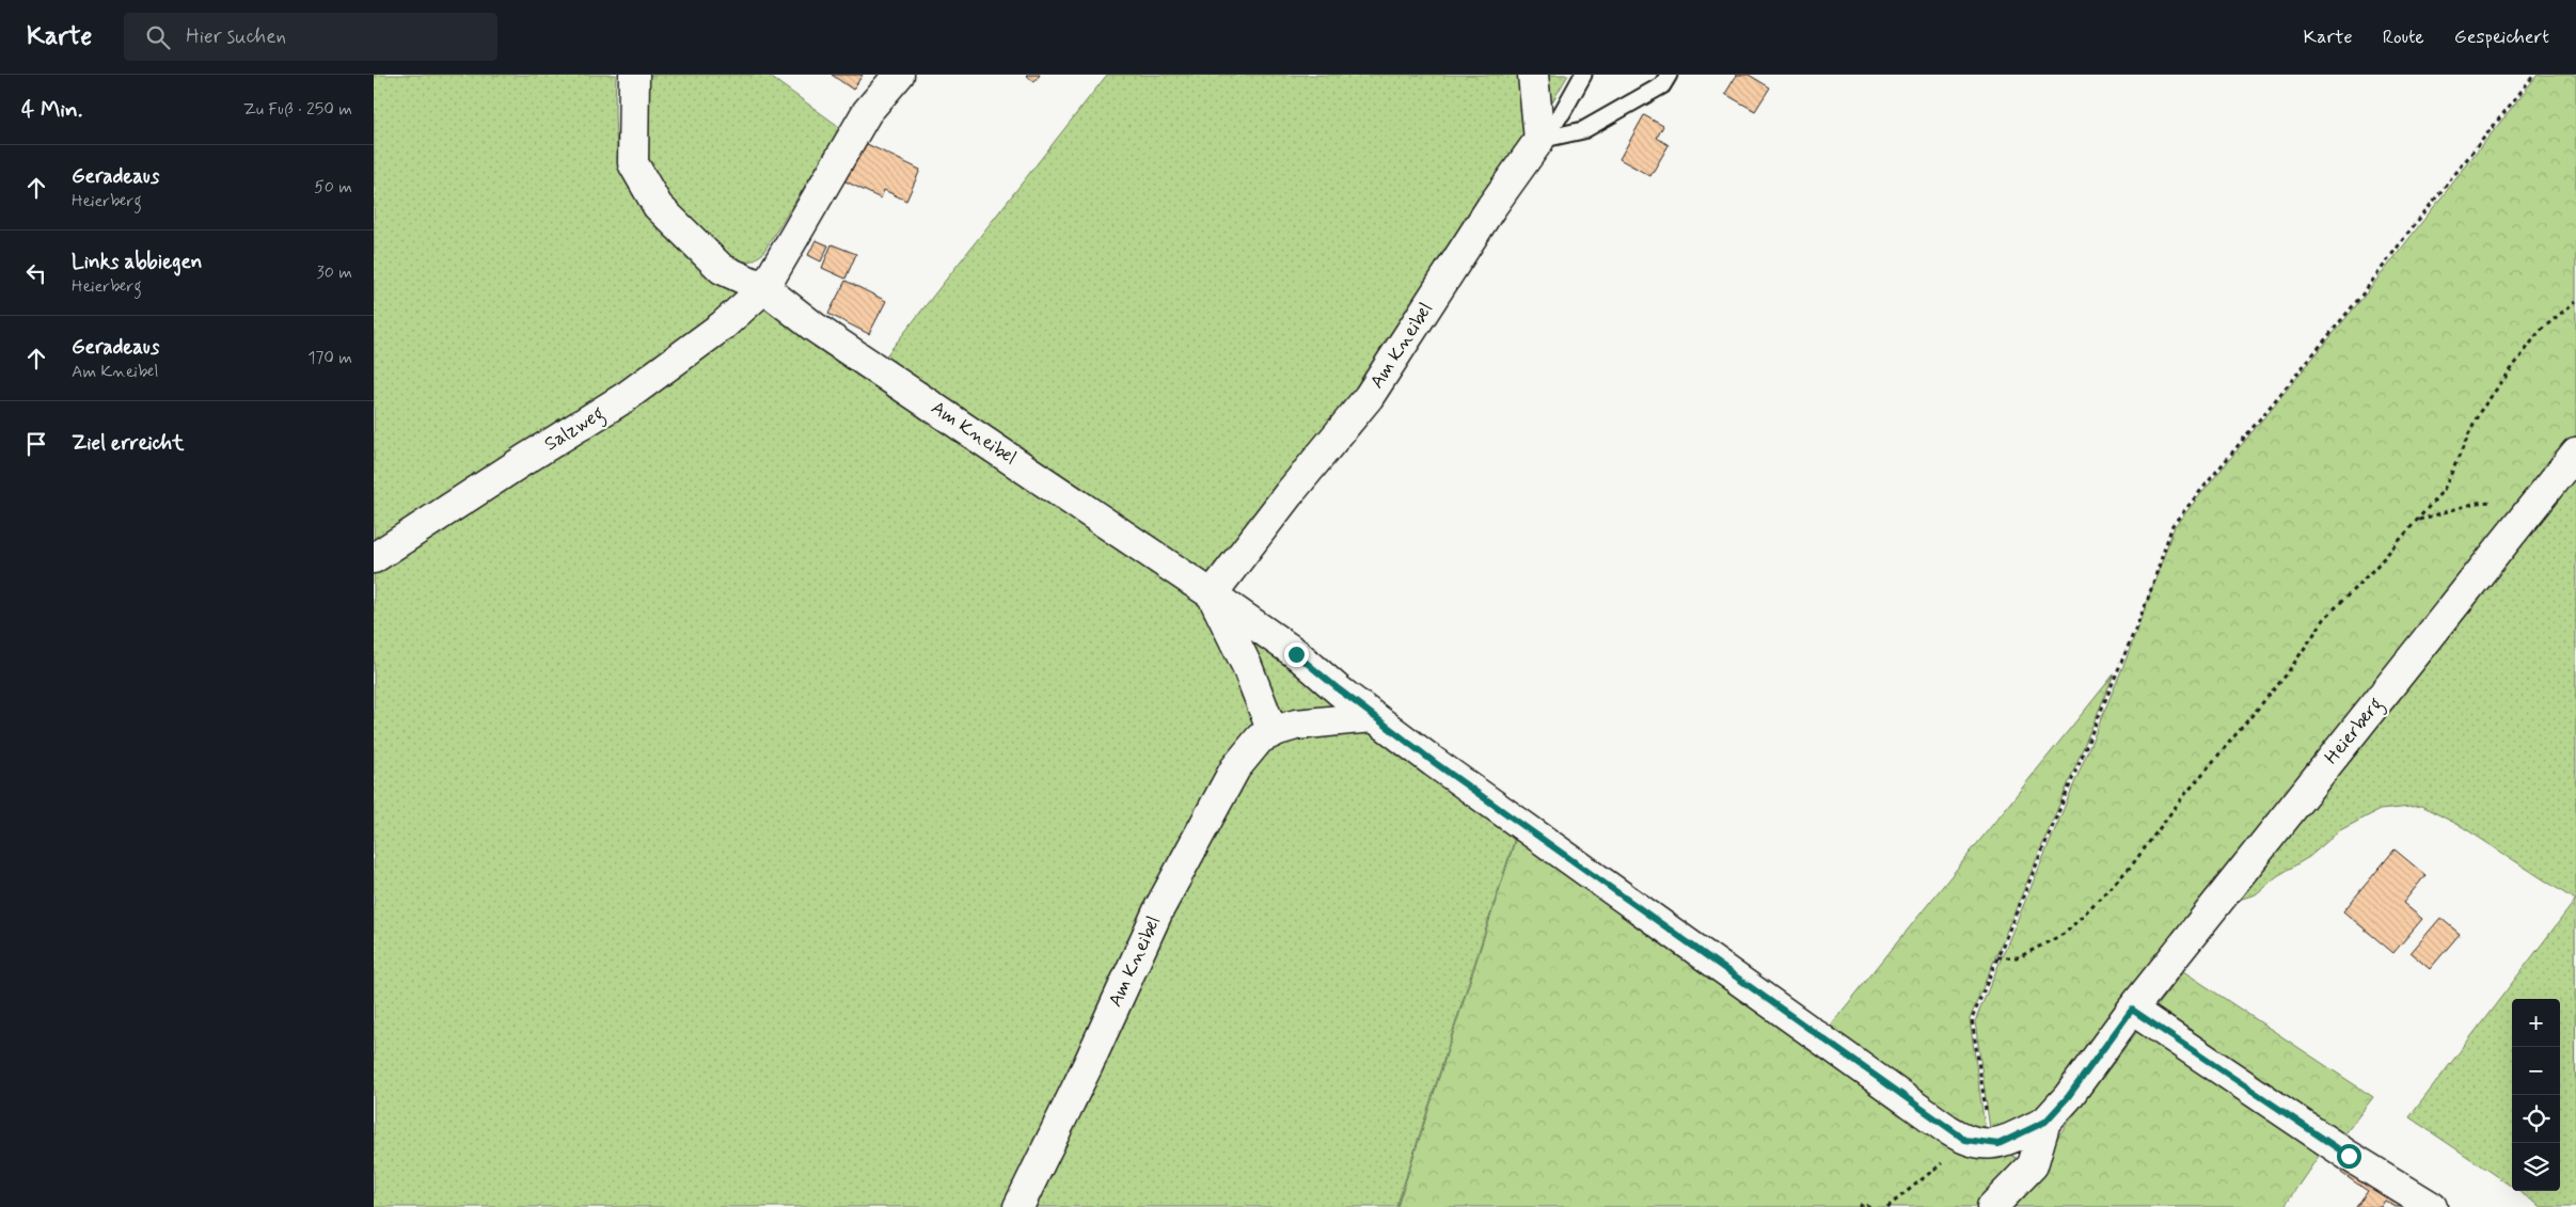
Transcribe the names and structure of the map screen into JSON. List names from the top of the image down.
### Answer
{
  "streets": {
    "street": ["Am Kneibel", "Salzweg", "Heierberg"]
  },
  "crossings": [
    ["Am Kneibel", "Salzweg"],
    ["Am Kneibel", "Heierberg"]
  ],
  "page": {
    "header": "Karte",
    "search": "Hier suchen",
    "nav": ["Karte", "Route", "Gespeichert"],
    "heading": ["4 Min.", "Zu Fuß · 250 m"],
    "list": [
      ["Geradeaus", "Heierberg", "50 m"],
      ["Links abbiegen", "Heierberg", "30 m"],
      ["Geradeaus", "Am Kneibel", "170 m"],
      "Ziel erreicht"
    ],
    "map_buttons": ["+", "−"]
  }
}
